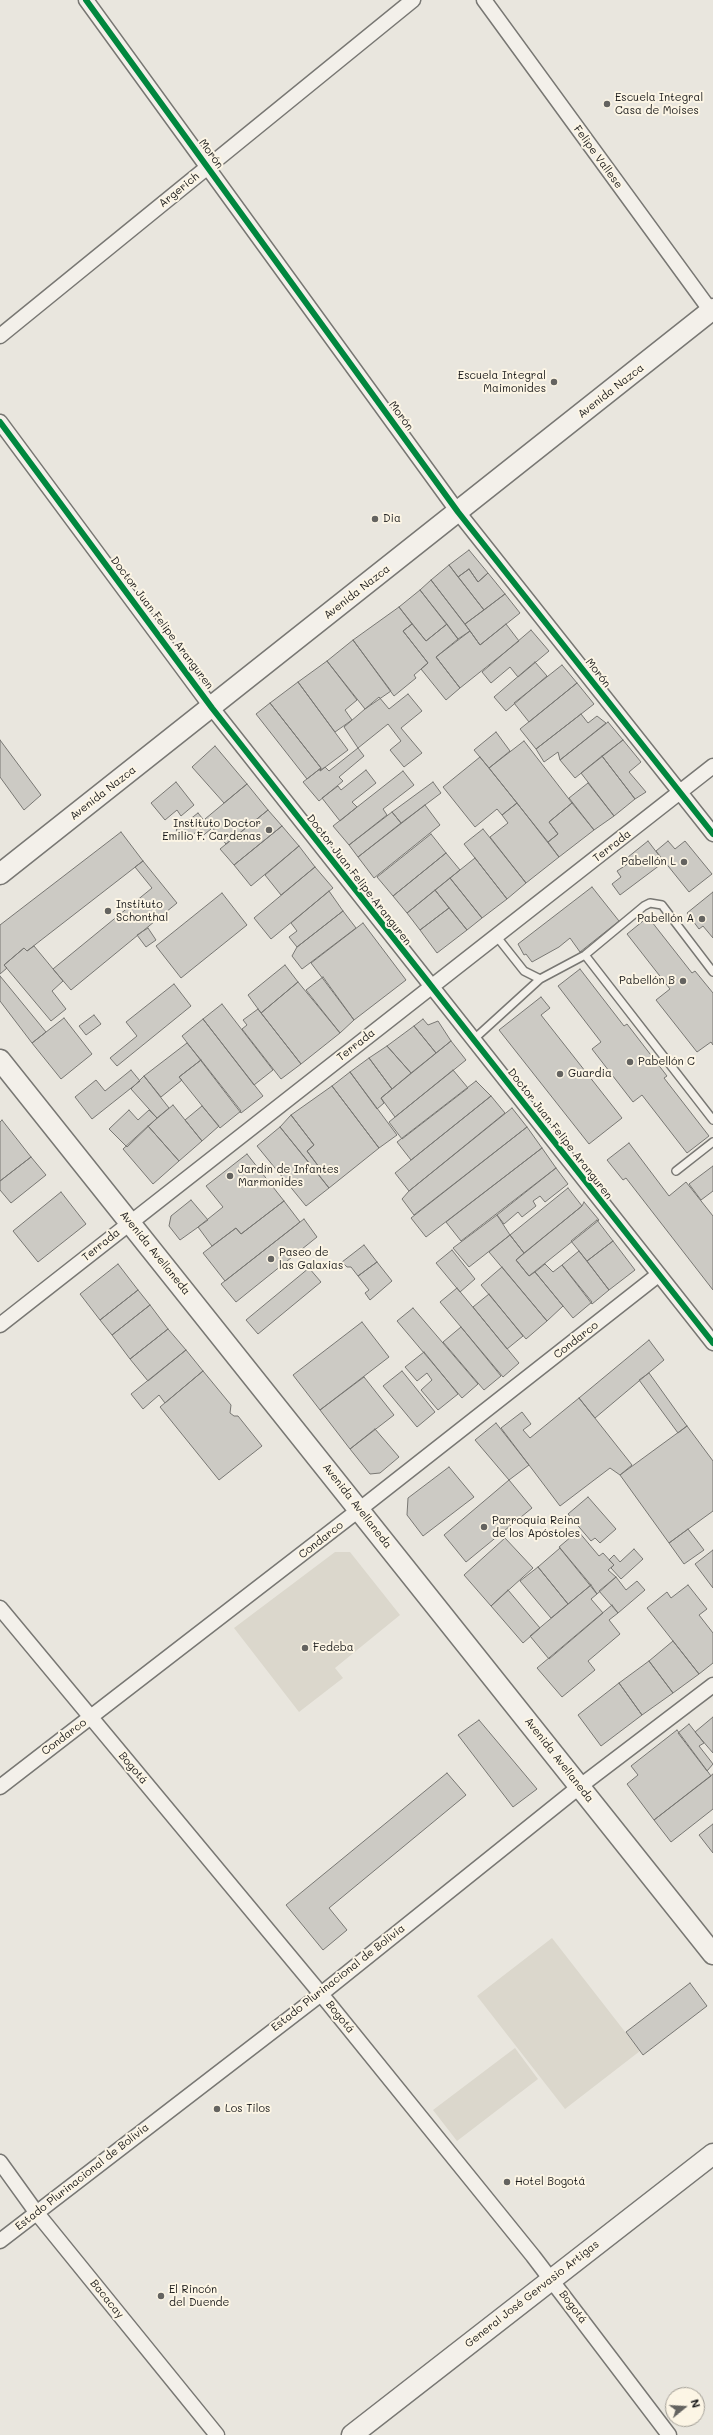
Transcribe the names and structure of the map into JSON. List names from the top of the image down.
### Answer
{
  "streets": {
    "main road": ["Avenida Nazca", "Avenida Avellaneda", "General José Gervasio Artigas"],
    "street": [
      "Morón",
      "Felipe Vallese",
      "Argerich",
      "Doctor Juan Felipe Aranguren",
      "Terrada",
      "Condarco",
      "Bogotá",
      "Estado Plurinacional de Bolivia",
      "Bacacay"
    ]
  },
  "crossings": [
    ["Morón", "Argerich"],
    ["Morón", "Avenida Nazca"],
    ["Morón", "Terrada"],
    ["Felipe Vallese", "Avenida Nazca"],
    ["Avenida Nazca", "Doctor Juan Felipe Aranguren"],
    ["Doctor Juan Felipe Aranguren", "Terrada"],
    ["Doctor Juan Felipe Aranguren", "Condarco"],
    ["Terrada", "Avenida Avellaneda"],
    ["Avenida Avellaneda", "Condarco"],
    ["Avenida Avellaneda", "Estado Plurinacional de Bolivia"],
    ["Condarco", "Bogotá"],
    ["Bogotá", "Estado Plurinacional de Bolivia"],
    ["Bogotá", "General José Gervasio Artigas"],
    ["Estado Plurinacional de Bolivia", "Bacacay"]
  ],
  "places": [
    "Escuela Integral Casa de Moises",
    "Escuela Integral Maimonides",
    "Dia",
    "Instituto Doctor Emilio F. Cardenas",
    "Pabellón L",
    "Instituto Schonthal",
    "Pabellón A",
    "Pabellón B",
    "Pabellón C",
    "Guardia",
    "Jardín de Infantes Marmonides",
    "Paseo de las Galaxias",
    "Parroquia Reina de los Apóstoles",
    "Fedeba",
    "Los Tilos",
    "Hotel Bogotá",
    "El Rincón del Duende"
  ],
  "north": "right"
}
